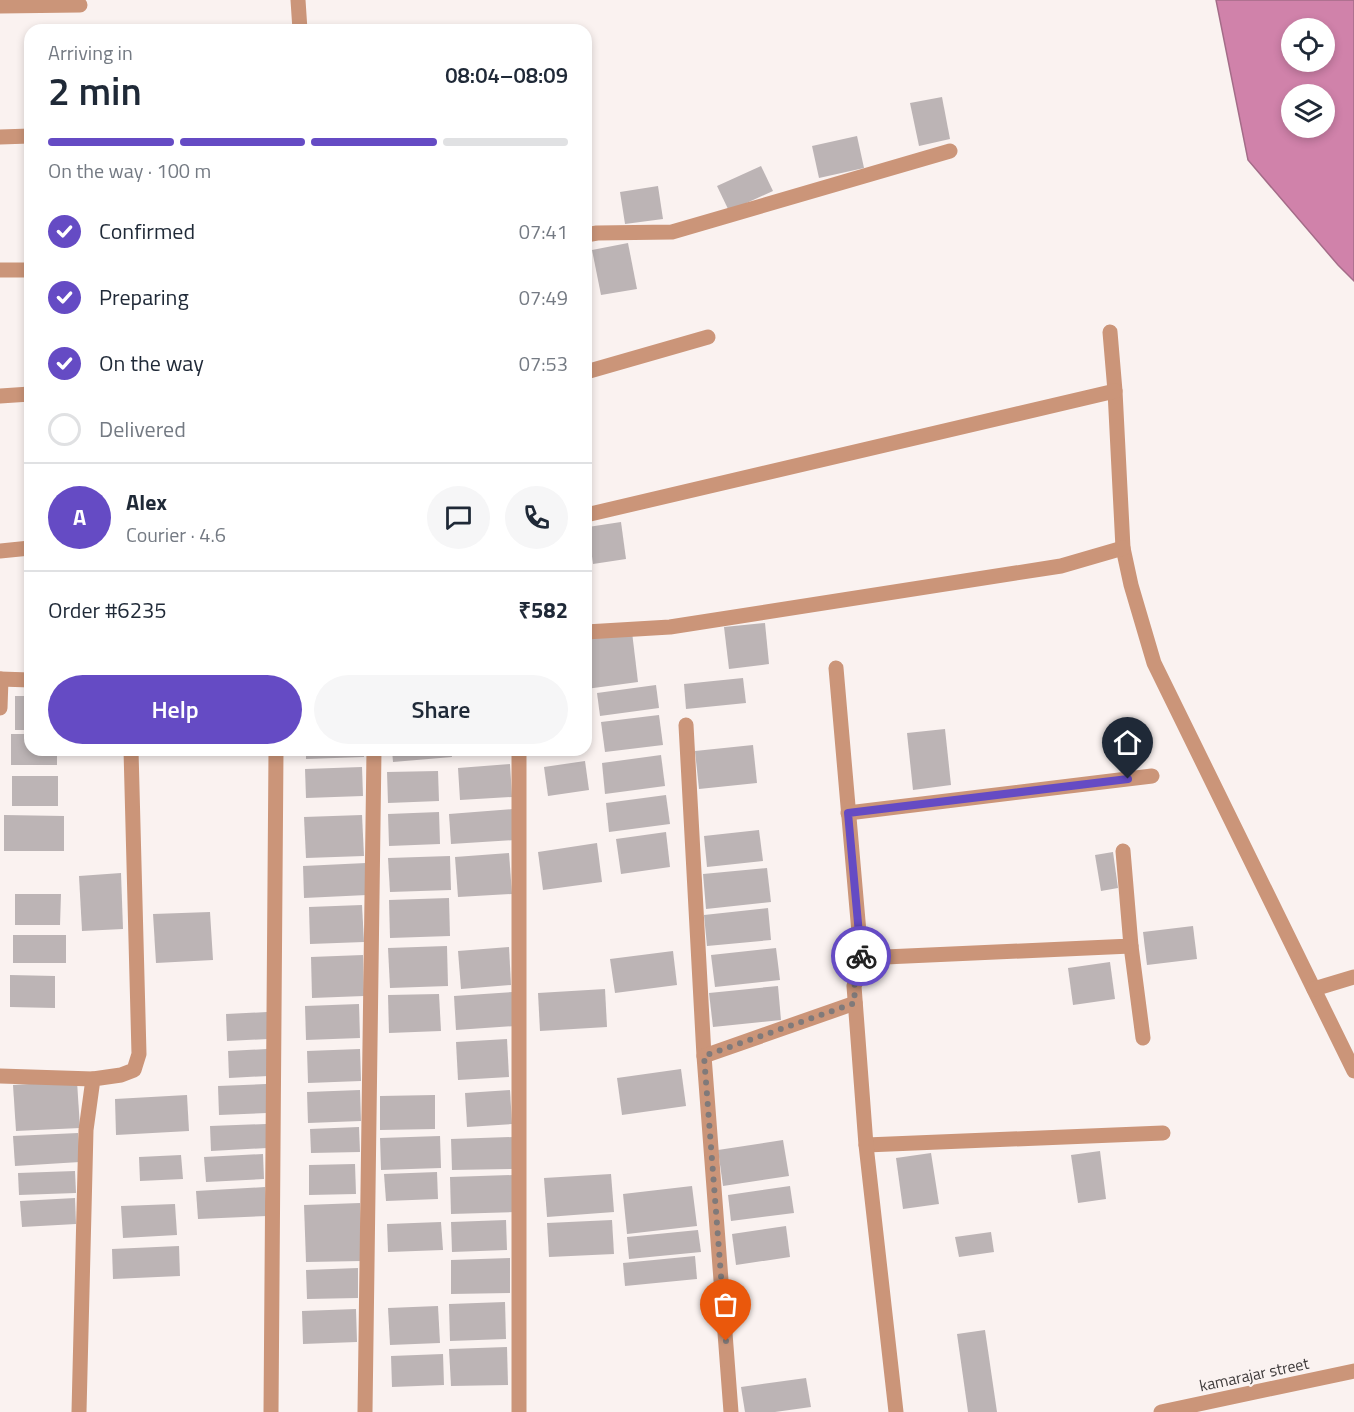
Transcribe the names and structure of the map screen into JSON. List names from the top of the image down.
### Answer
{
  "streets": {
    "street": ["kamarajar street"]
  },
  "page": {
    "heading": ["2 min", "Arriving in", "08:04–08:09"],
    "panel": [
      "Alex",
      "Courier · 4.6",
      "Order #6235",
      "₹582"
    ],
    "bar": "On the way · 100 m",
    "list": [
      ["Confirmed", "07:41"],
      ["Preparing", "07:49"],
      ["On the way", "07:53"],
      "Delivered"
    ],
    "round": "A",
    "buttons": ["Help", "Share"]
  }
}
